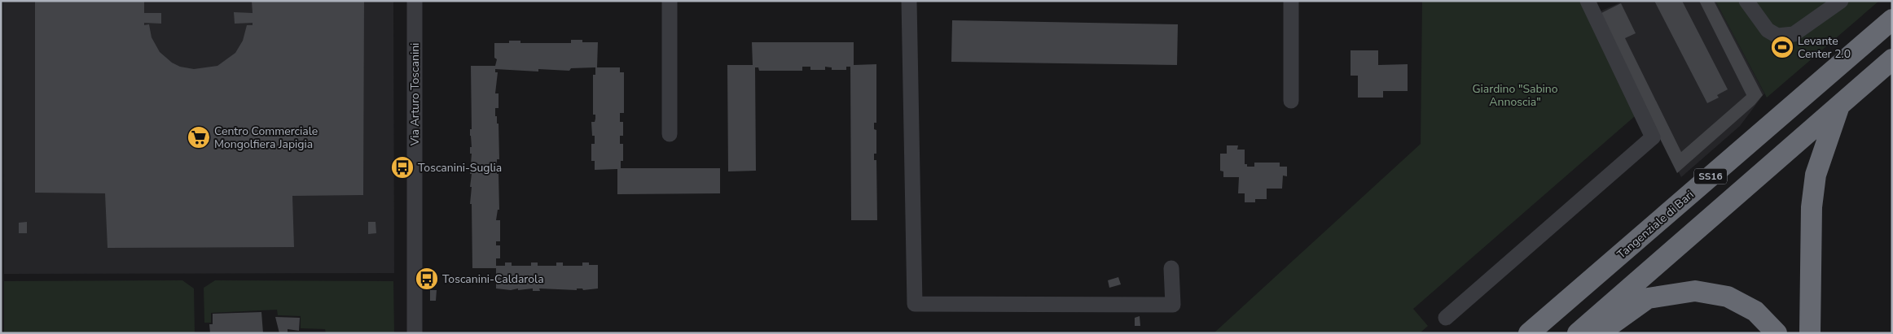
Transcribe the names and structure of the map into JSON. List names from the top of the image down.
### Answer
{
  "streets": {
    "highway": ["SS16", "Tangenziale di Bari"],
    "street": ["Via Arturo Toscanini"]
  },
  "parks": ["Giardino \"Sabino Annoscia\""],
  "places": {
    "sports": ["Levante Center 2.0"],
    "supermarket": ["Centro Commerciale Mongolfiera Japigia"],
    "bus stop": ["Toscanini-Suglia", "Toscanini-Caldarola"]
  }
}
